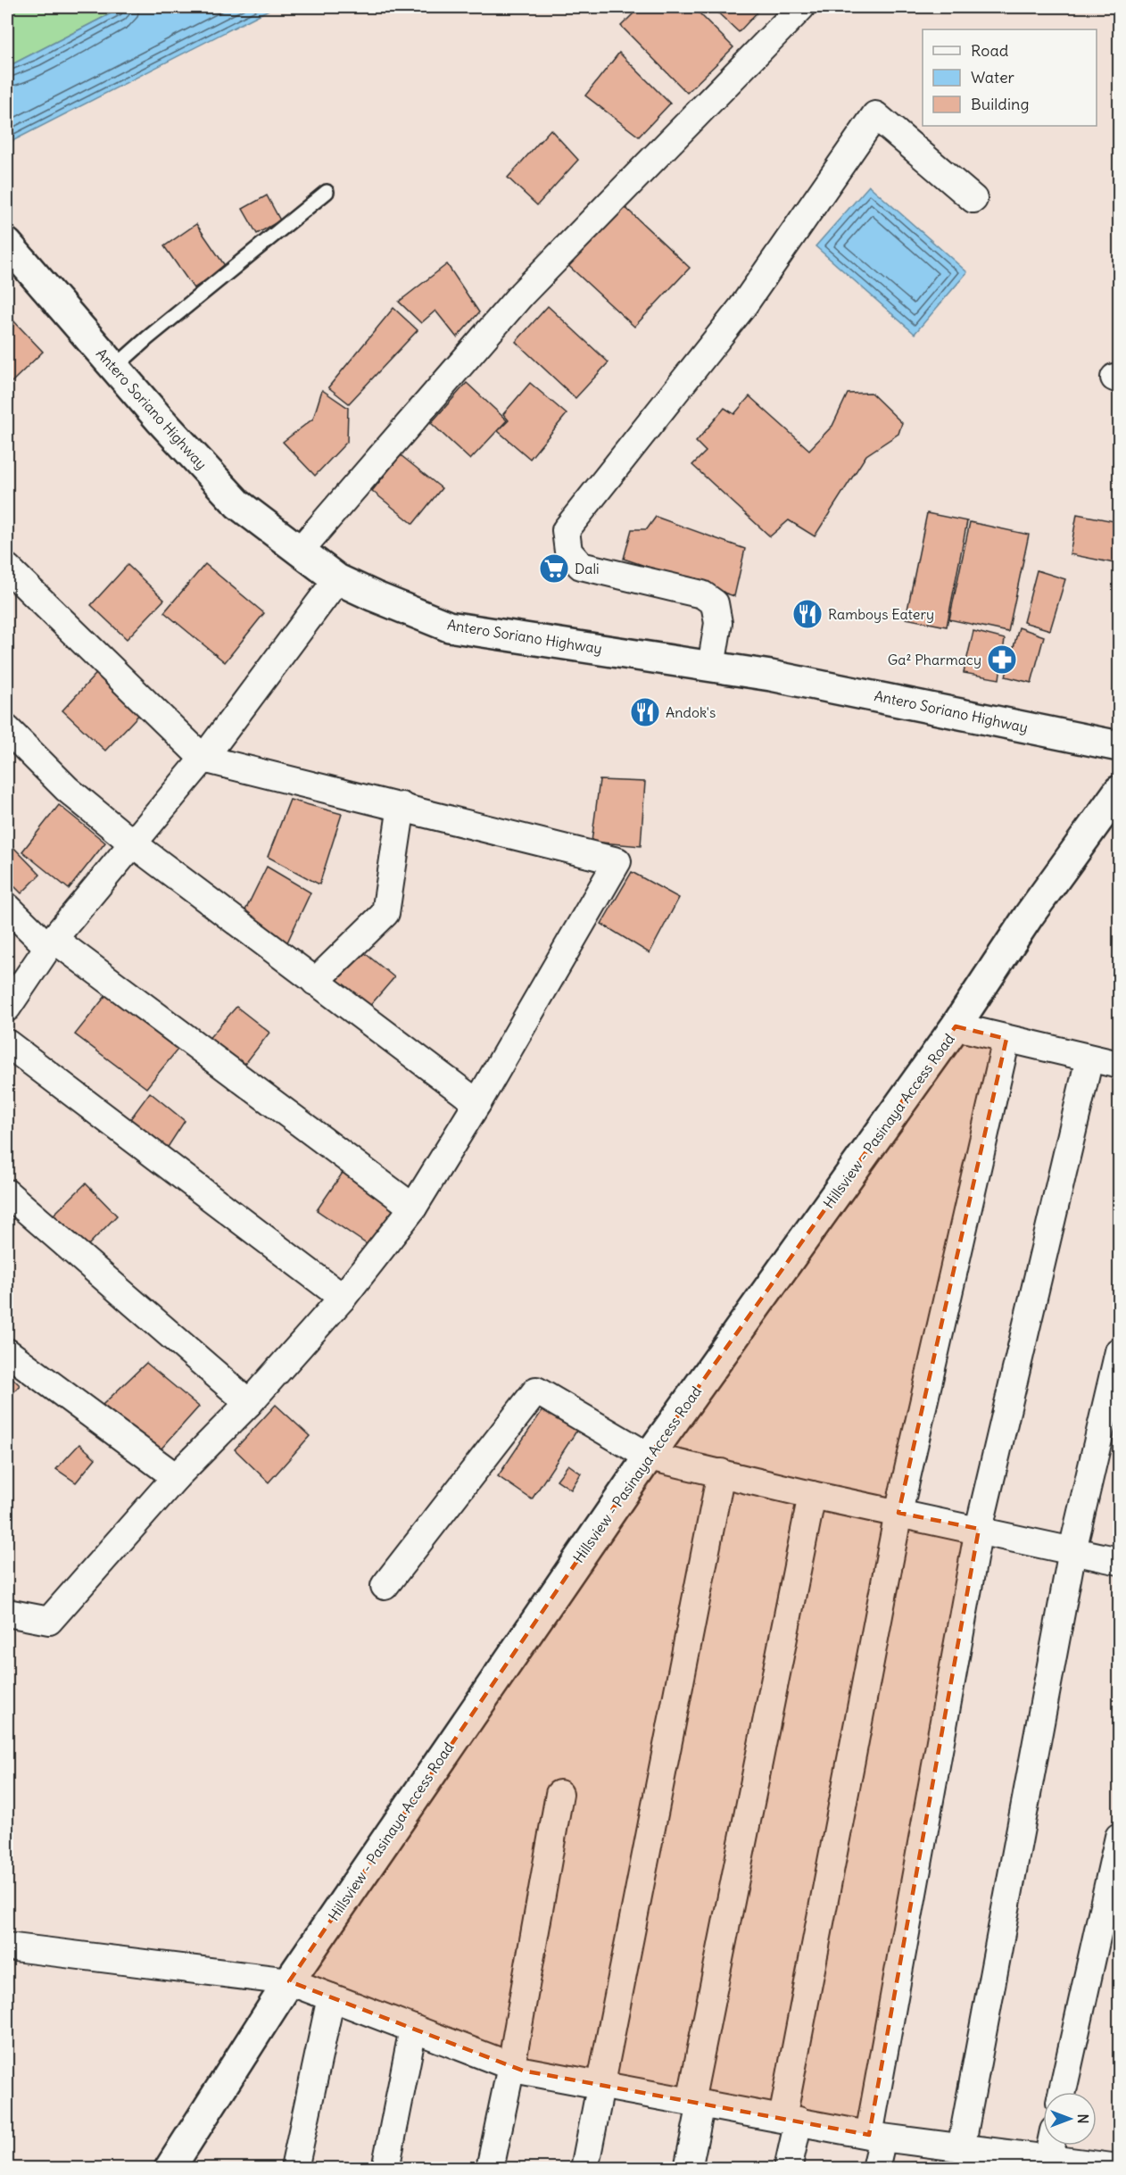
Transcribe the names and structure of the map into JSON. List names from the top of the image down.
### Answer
{
  "streets": {
    "street": ["Antero Soriano Highway", "Hillsview - Pasinaya Access Road"]
  },
  "places": {
    "supermarket": ["Dali"],
    "restaurant": ["Ramboys Eatery", "Andok's"],
    "pharmacy": ["Ga² Pharmacy"]
  },
  "legend": ["Road", "Water", "Building"],
  "north": "right"
}
